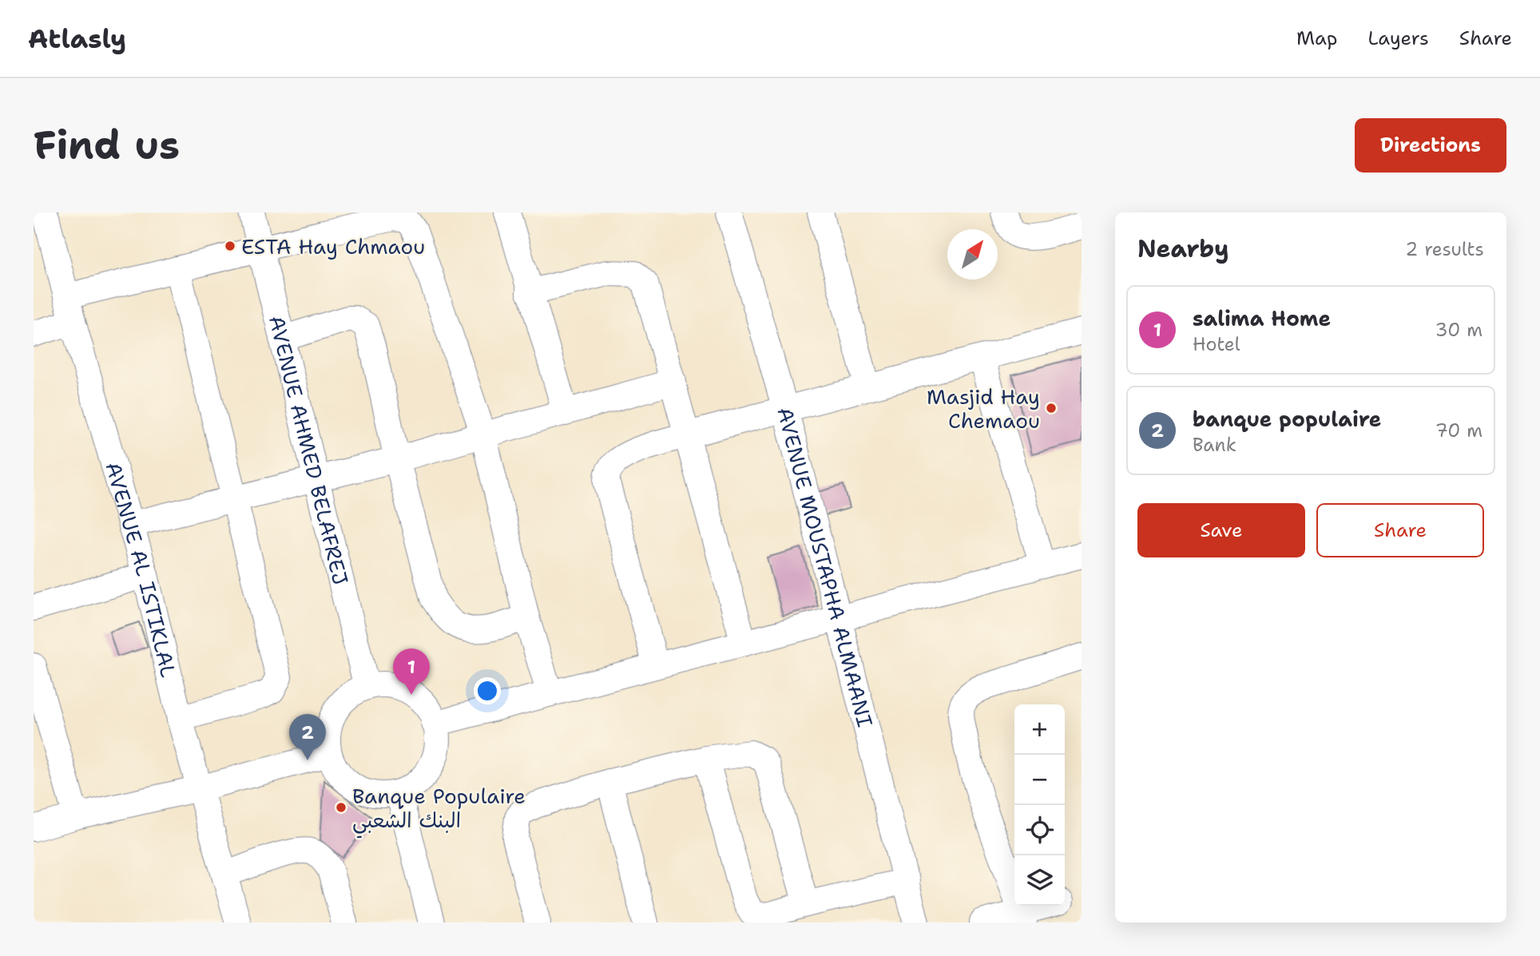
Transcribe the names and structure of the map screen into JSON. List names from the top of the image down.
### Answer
{
  "streets": {
    "street": ["AVENUE AHMED BELAFREJ", "AVENUE MOUSTAPHA ALMAANI", "AVENUE AL ISTIKLAL"]
  },
  "places": ["ESTA Hay Chmaou", "Masjid Hay Chemaou", "Banque Populaire البنك الشعبي"],
  "north": "top right",
  "page": {
    "header": "Atlasly",
    "nav": ["Map", "Layers", "Share"],
    "buttons": [
      "Directions",
      ["Save", "Share"]
    ],
    "title": "Find us",
    "heading": ["Nearby", "2 results"],
    "list": [
      {
        "mark": "1",
        "name": "salima Home",
        "note": "Hotel",
        "value": "30 m"
      },
      {
        "mark": "2",
        "name": "banque populaire",
        "note": "Bank",
        "value": "70 m"
      }
    ],
    "pins": ["1", "2"],
    "map_buttons": ["+", "−"]
  }
}
